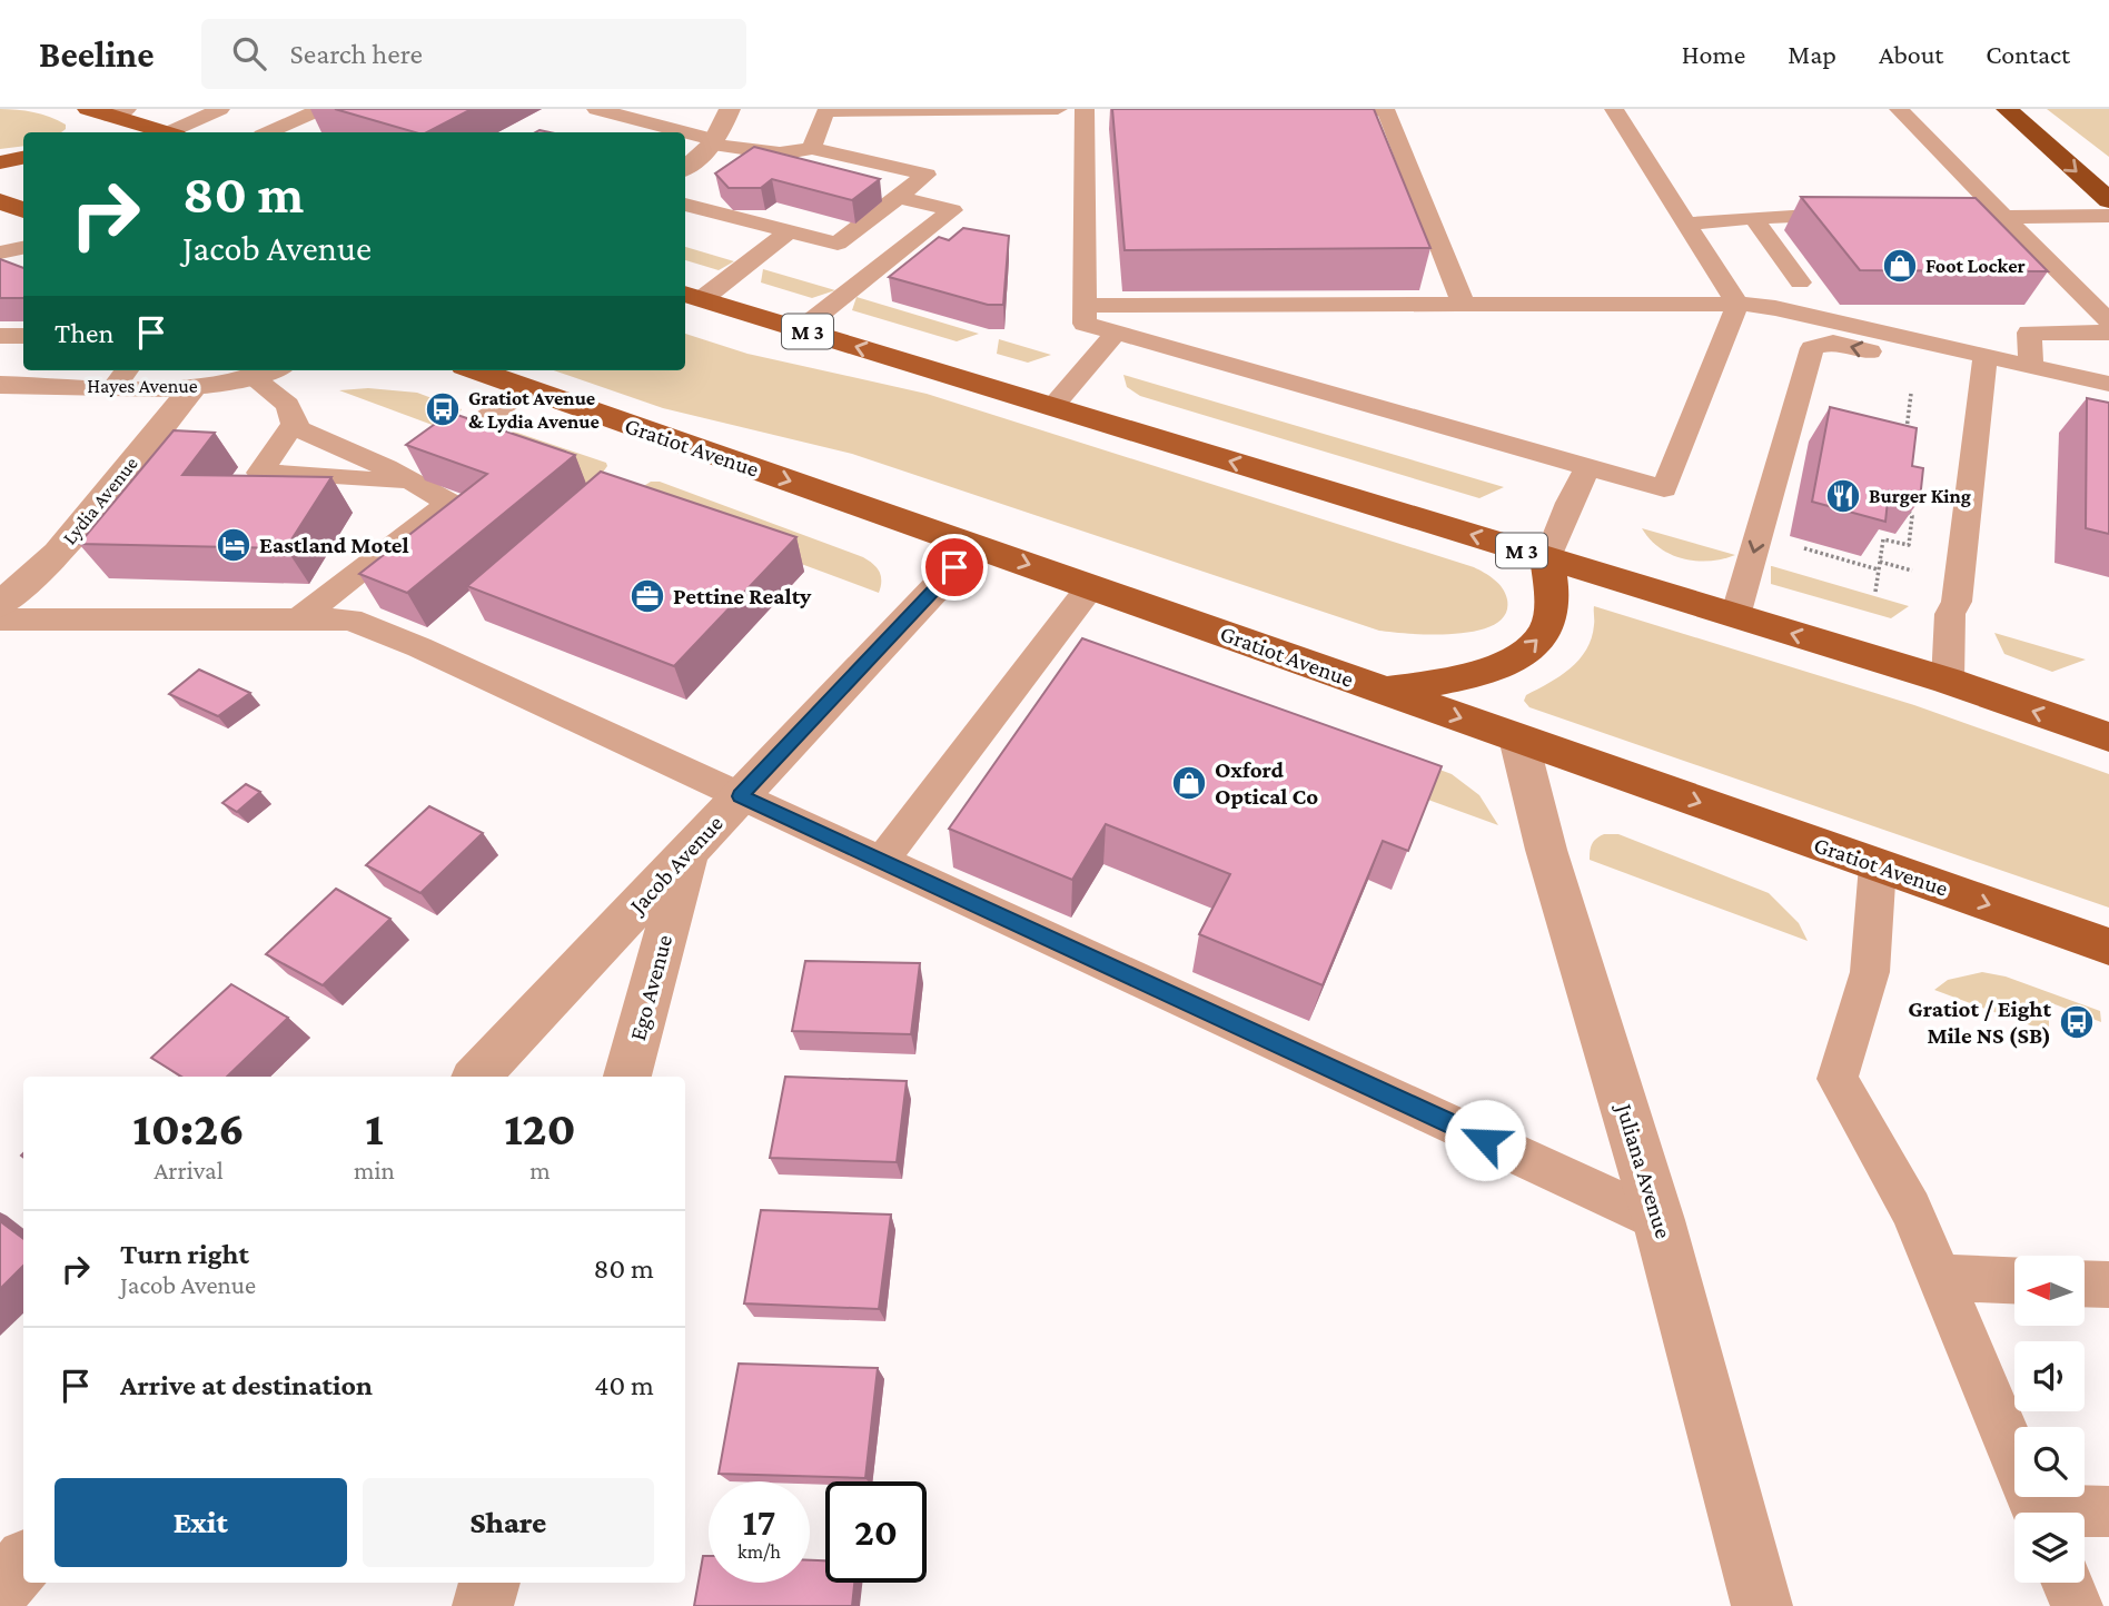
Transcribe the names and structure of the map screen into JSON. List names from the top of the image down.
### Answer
{
  "streets": {
    "main road": ["M 3", "Gratiot Avenue"],
    "street": [
      "Hayes Avenue",
      "Lydia Avenue",
      "Jacob Avenue",
      "Ego Avenue",
      "Juliana Avenue"
    ]
  },
  "crossings": [
    ["Hayes Avenue", "Lydia Avenue"],
    ["Gratiot Avenue", "Jacob Avenue"],
    ["Gratiot Avenue", "Juliana Avenue"],
    ["Jacob Avenue", "Ego Avenue"]
  ],
  "places": {
    "shop": ["Foot Locker", "Oxford Optical Co"],
    "bus stop": ["Gratiot Avenue & Lydia Avenue", "Gratiot / Eight Mile NS (SB)"],
    "restaurant": ["Burger King"],
    "hotel": ["Eastland Motel"],
    "office": ["Pettine Realty"]
  },
  "north": "left",
  "page": {
    "header": "Beeline",
    "search": "Search here",
    "nav": [
      "Home",
      "Map",
      "About",
      "Contact"
    ],
    "turn": ["80 m", "Jacob Avenue"],
    "then": "Then",
    "eta": [
      "10:26",
      "Arrival",
      "1",
      "min",
      "120",
      "m"
    ],
    "list": [
      {
        "name": "Turn right",
        "note": "Jacob Avenue",
        "value": "80 m"
      },
      {
        "name": "Arrive at destination",
        "value": "40 m"
      }
    ],
    "buttons": ["Exit", "Share"],
    "speed": "17 km/h",
    "limit": "20"
  }
}
